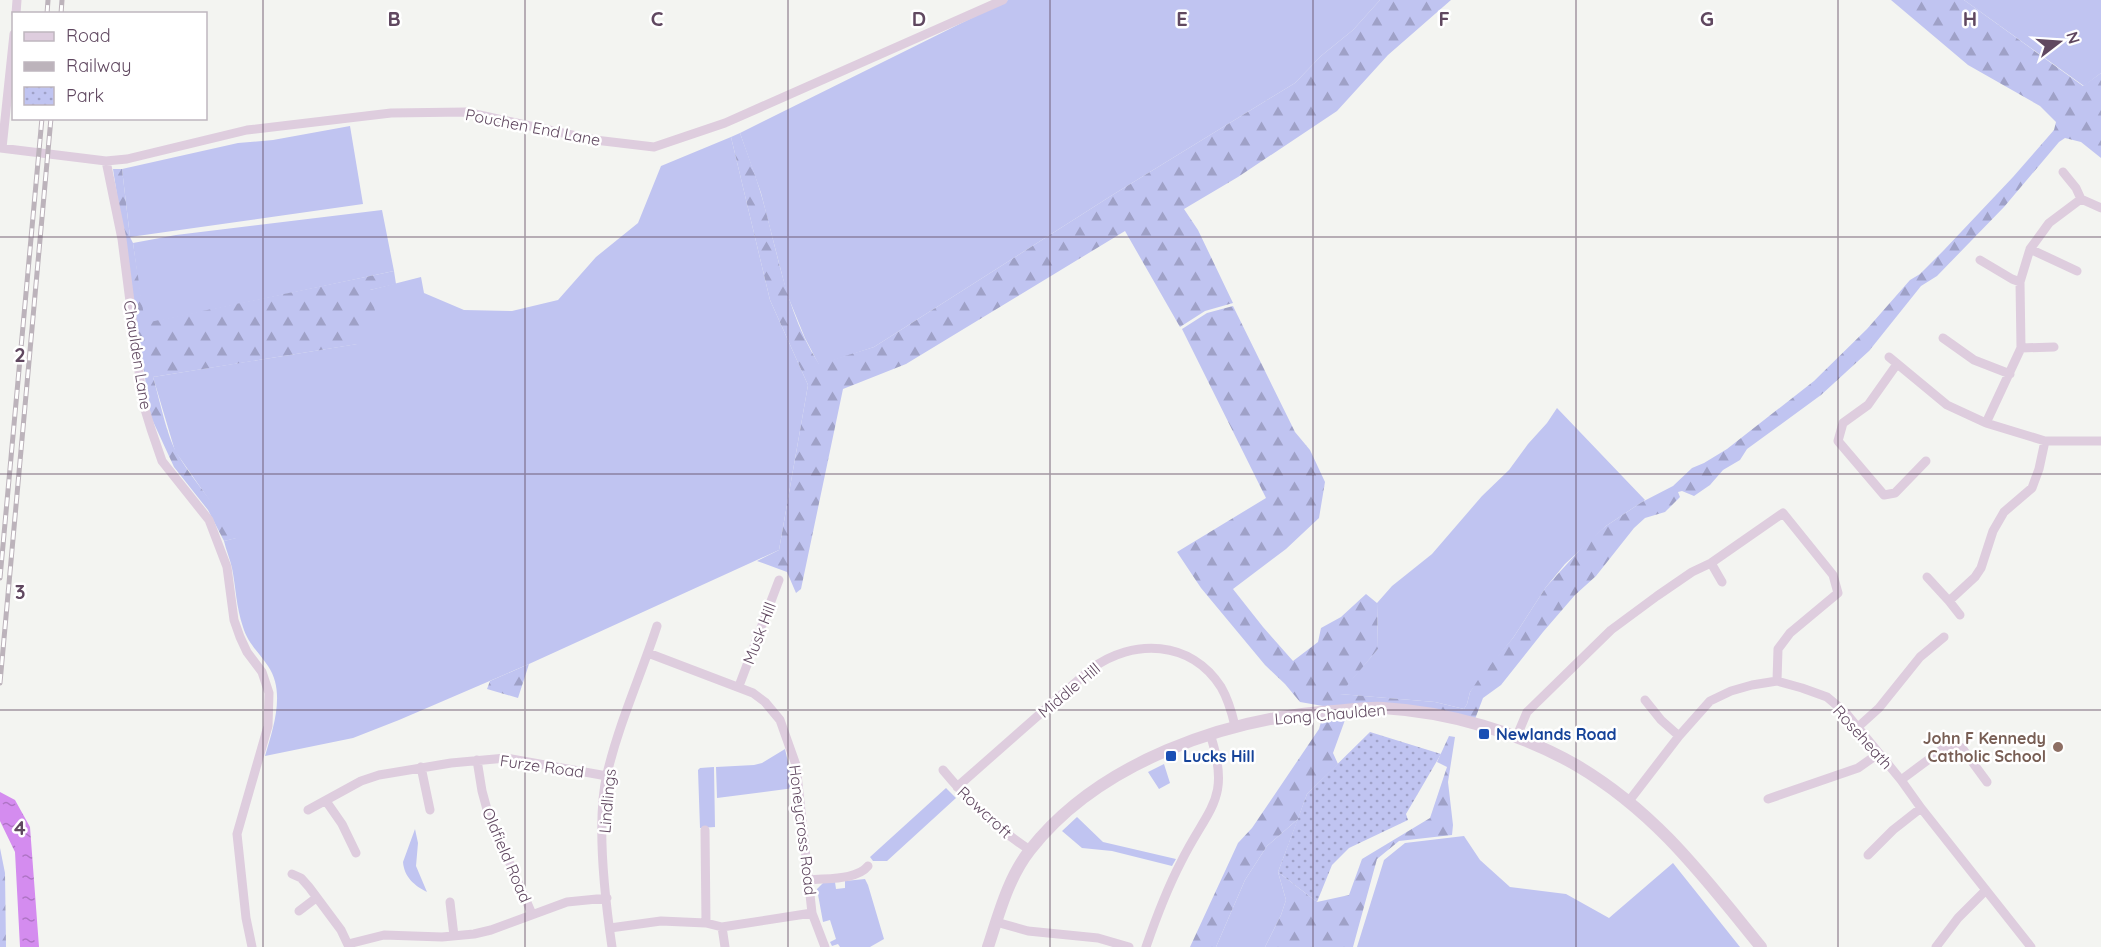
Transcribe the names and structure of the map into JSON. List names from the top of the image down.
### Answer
{
  "streets": {
    "street": [
      "Pouchen End Lane",
      "Chaulden Lane",
      "Musk Hill",
      "Middle Hill",
      "Long Chaulden",
      "Roseheath",
      "Furze Road",
      "Lindlings",
      "Rowcroft",
      "Honeycross Road",
      "Oldfield Road"
    ]
  },
  "crossings": [
    ["Pouchen End Lane", "Chaulden Lane"],
    ["Musk Hill", "Honeycross Road"],
    ["Middle Hill", "Long Chaulden"],
    ["Middle Hill", "Rowcroft"],
    ["Long Chaulden", "Roseheath"],
    ["Long Chaulden", "Rowcroft"],
    ["Furze Road", "Lindlings"],
    ["Furze Road", "Oldfield Road"],
    ["Lindlings", "Honeycross Road"]
  ],
  "places": {
    "transit": ["Newlands Road", "Lucks Hill"],
    "other": ["John F Kennedy Catholic School"]
  },
  "legend": ["Road", "Railway", "Park"],
  "north": "right",
  "grid": {
    "columns": [
      "B",
      "C",
      "D",
      "E",
      "F",
      "G",
      "H"
    ],
    "rows": ["2", "3", "4"]
  }
}
